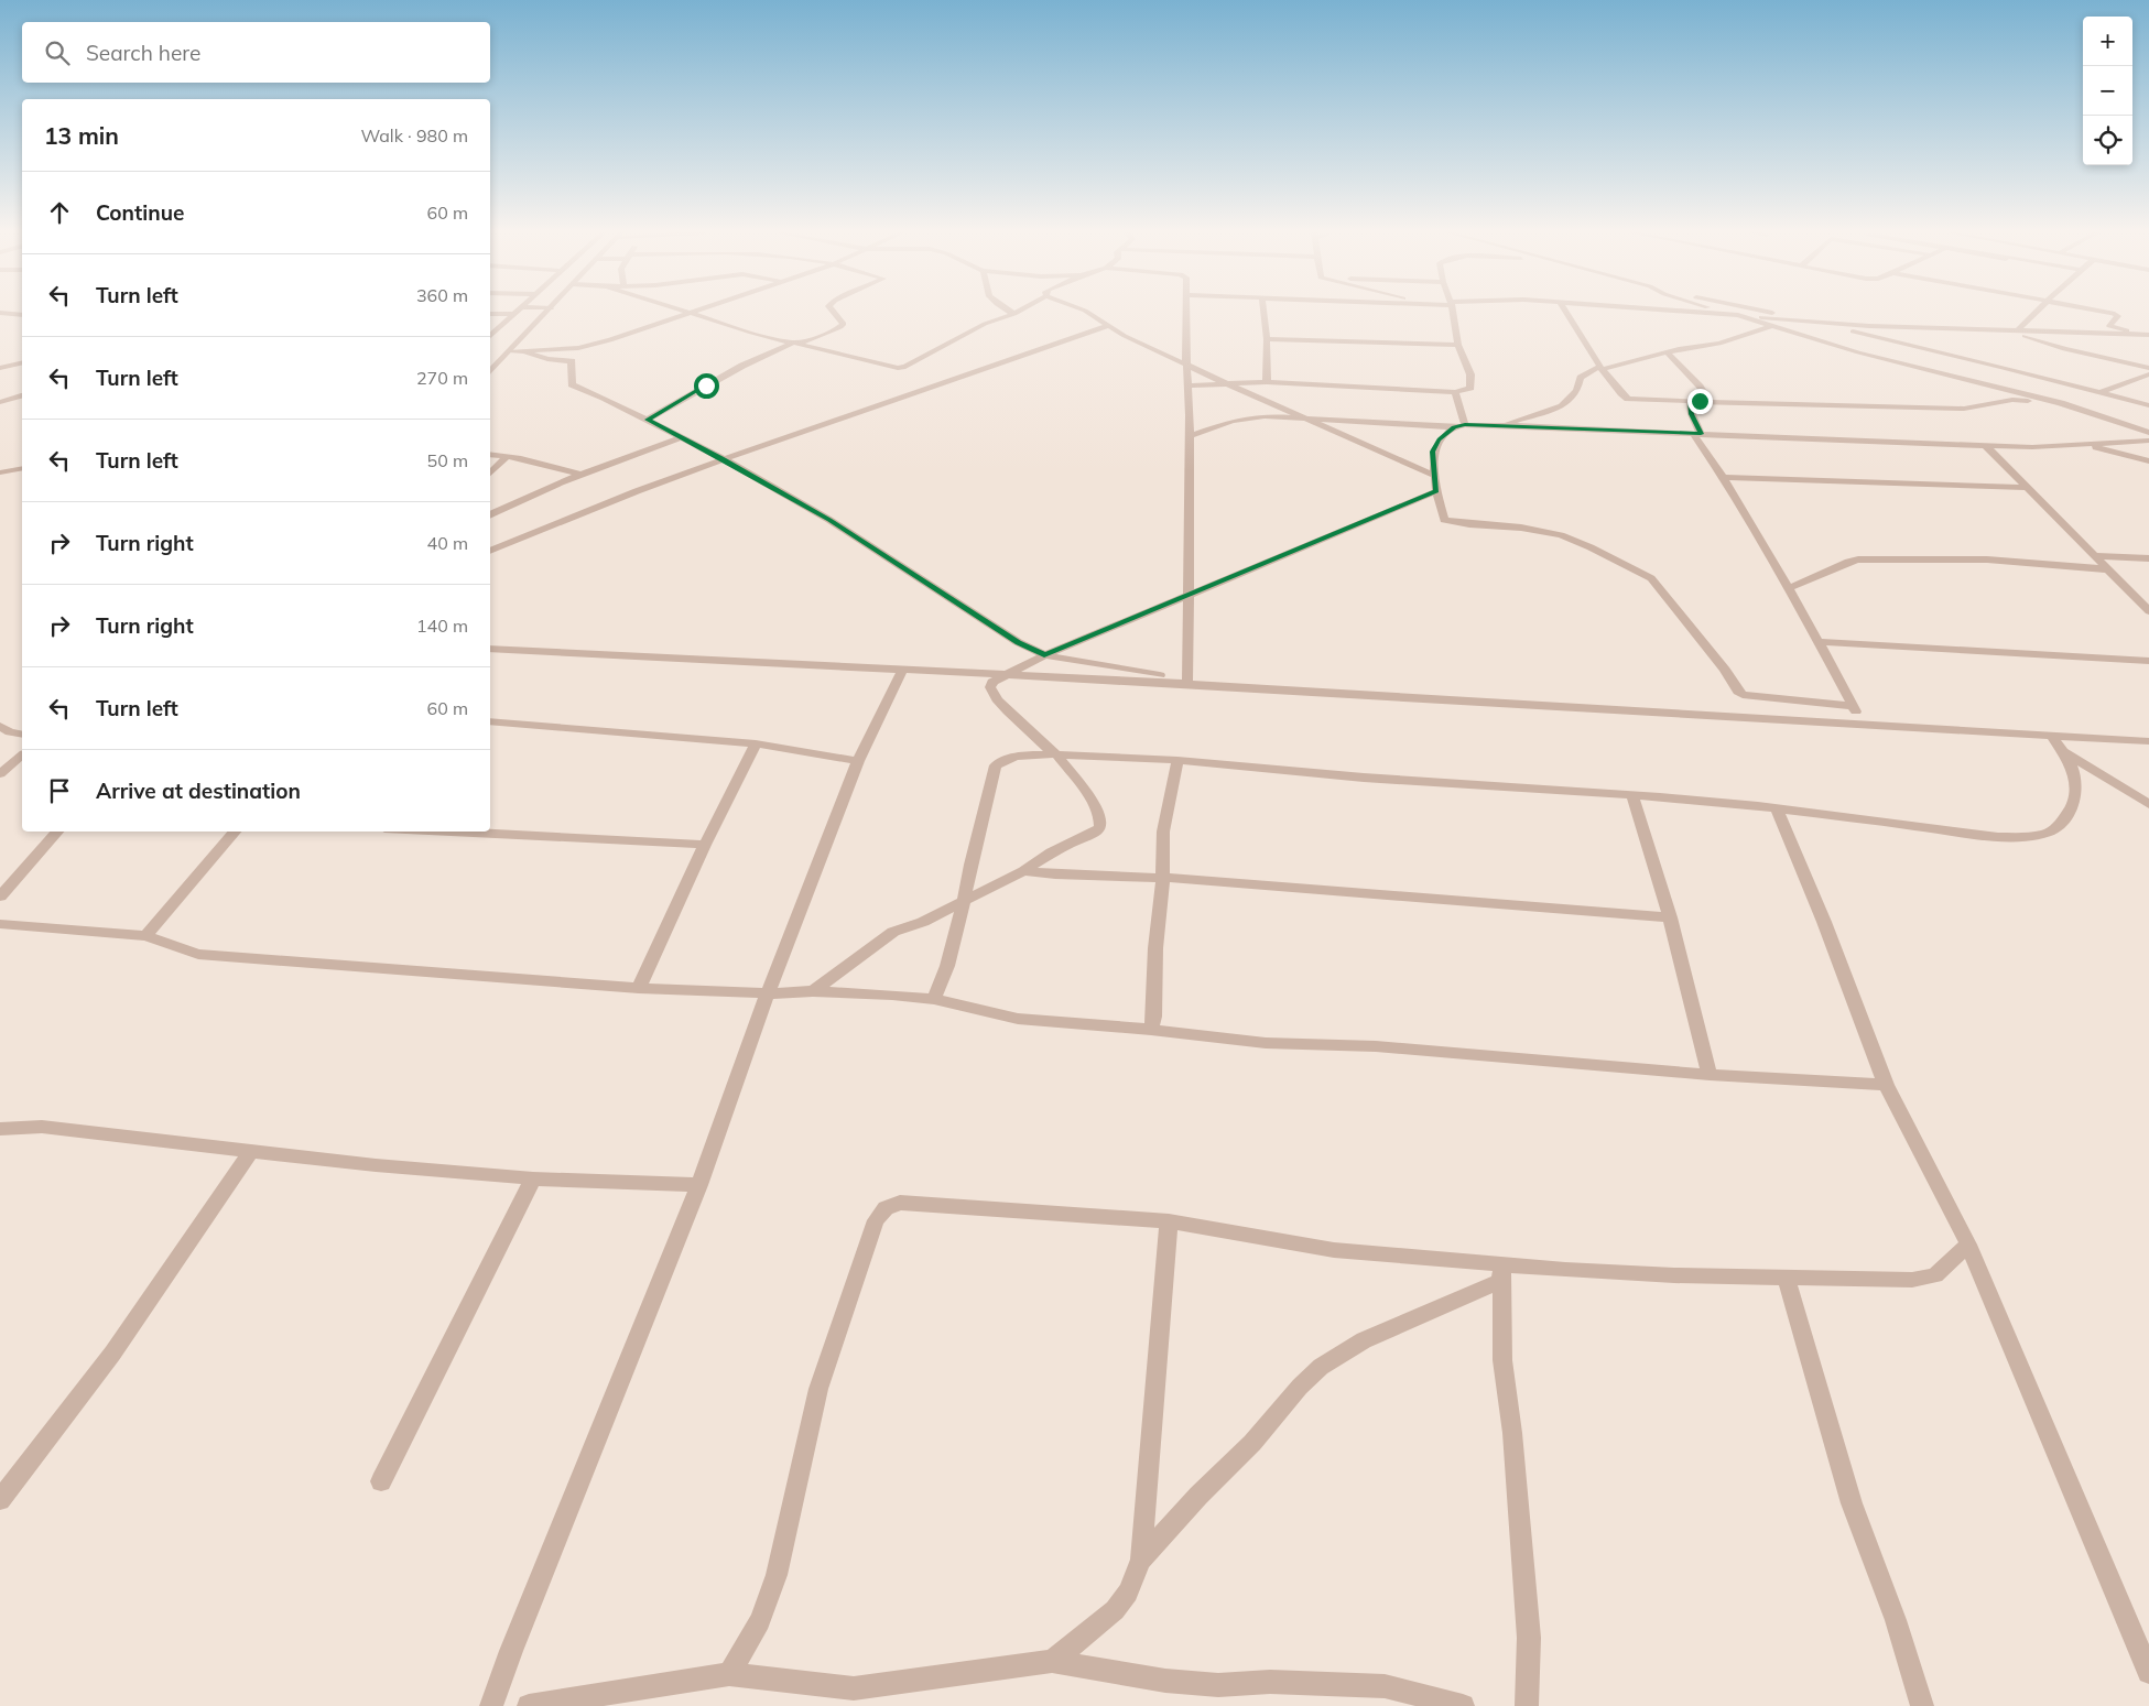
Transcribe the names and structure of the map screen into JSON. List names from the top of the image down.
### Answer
{
  "page": {
    "map_buttons": ["+", "−"],
    "search": "Search here",
    "heading": ["13 min", "Walk · 980 m"],
    "list": [
      ["Continue", "60 m"],
      ["Turn left", "360 m"],
      ["Turn left", "270 m"],
      ["Turn left", "50 m"],
      ["Turn right", "40 m"],
      ["Turn right", "140 m"],
      ["Turn left", "60 m"],
      "Arrive at destination"
    ]
  }
}
